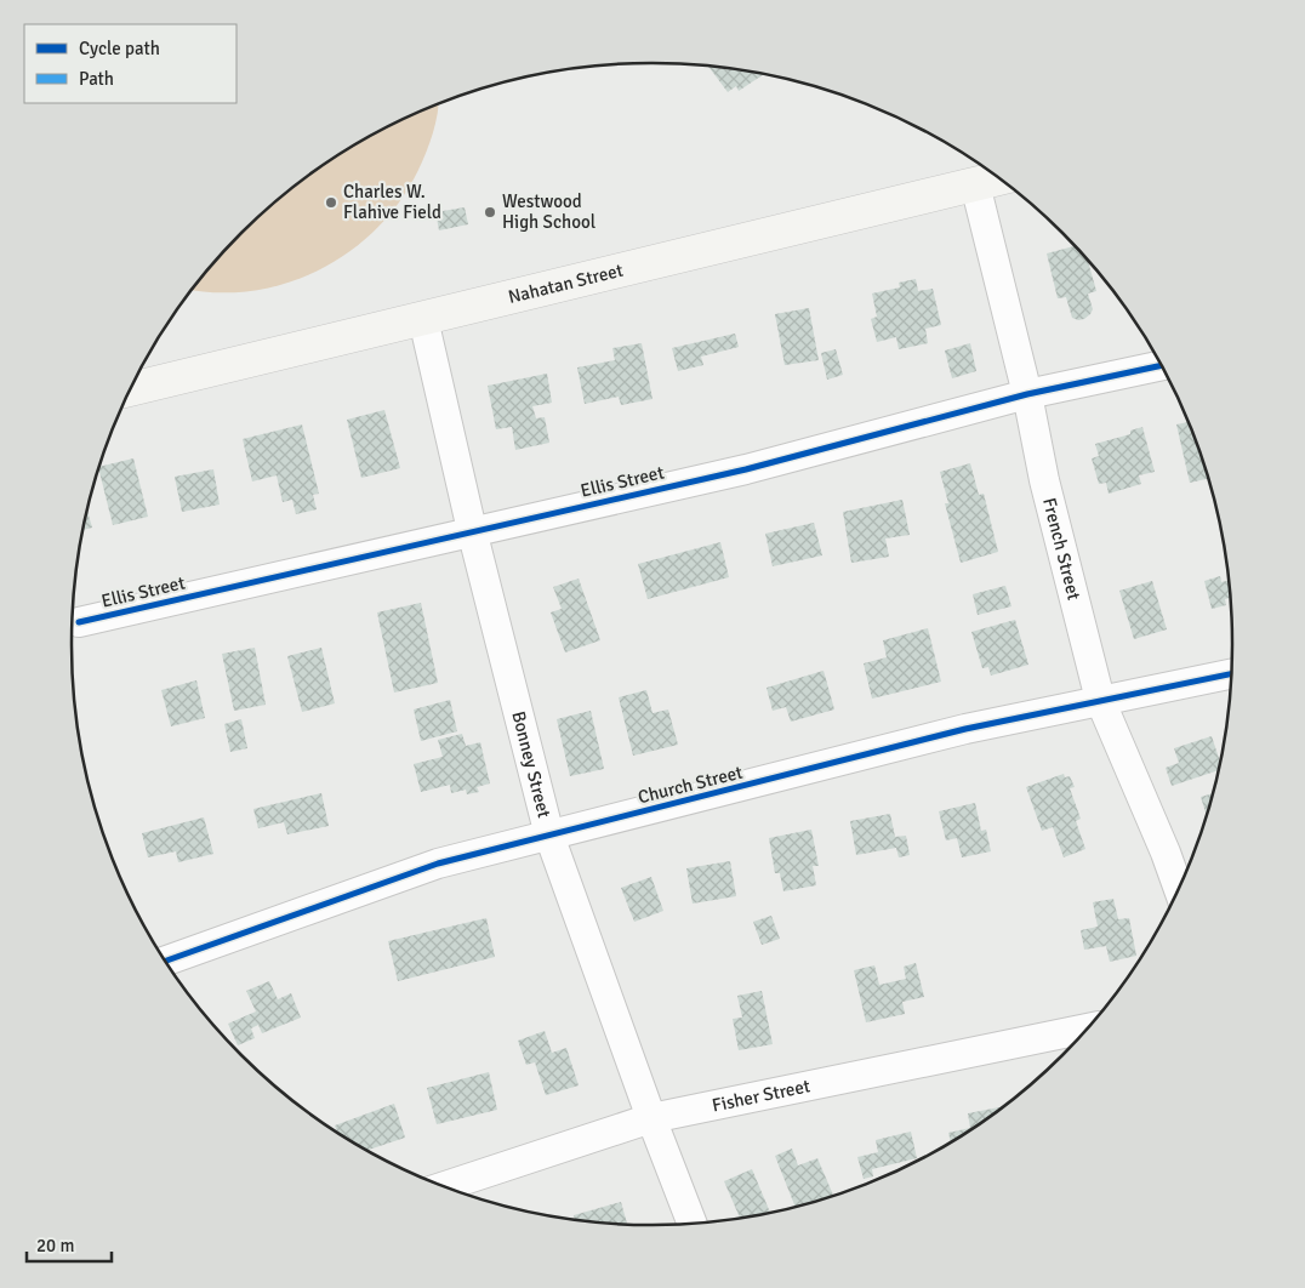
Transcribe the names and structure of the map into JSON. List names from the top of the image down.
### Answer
{
  "streets": {
    "main road": ["Nahatan Street"],
    "street": [
      "Ellis Street",
      "French Street",
      "Bonney Street",
      "Church Street",
      "Fisher Street"
    ]
  },
  "crossings": [
    ["Nahatan Street", "French Street"],
    ["Nahatan Street", "Bonney Street"],
    ["Ellis Street", "French Street"],
    ["Ellis Street", "Bonney Street"],
    ["French Street", "Church Street"],
    ["Bonney Street", "Church Street"],
    ["Bonney Street", "Fisher Street"]
  ],
  "places": ["Charles W. Flahive Field", "Westwood High School"],
  "legend": ["Cycle path", "Path"],
  "scale_bar": "20 m"
}
